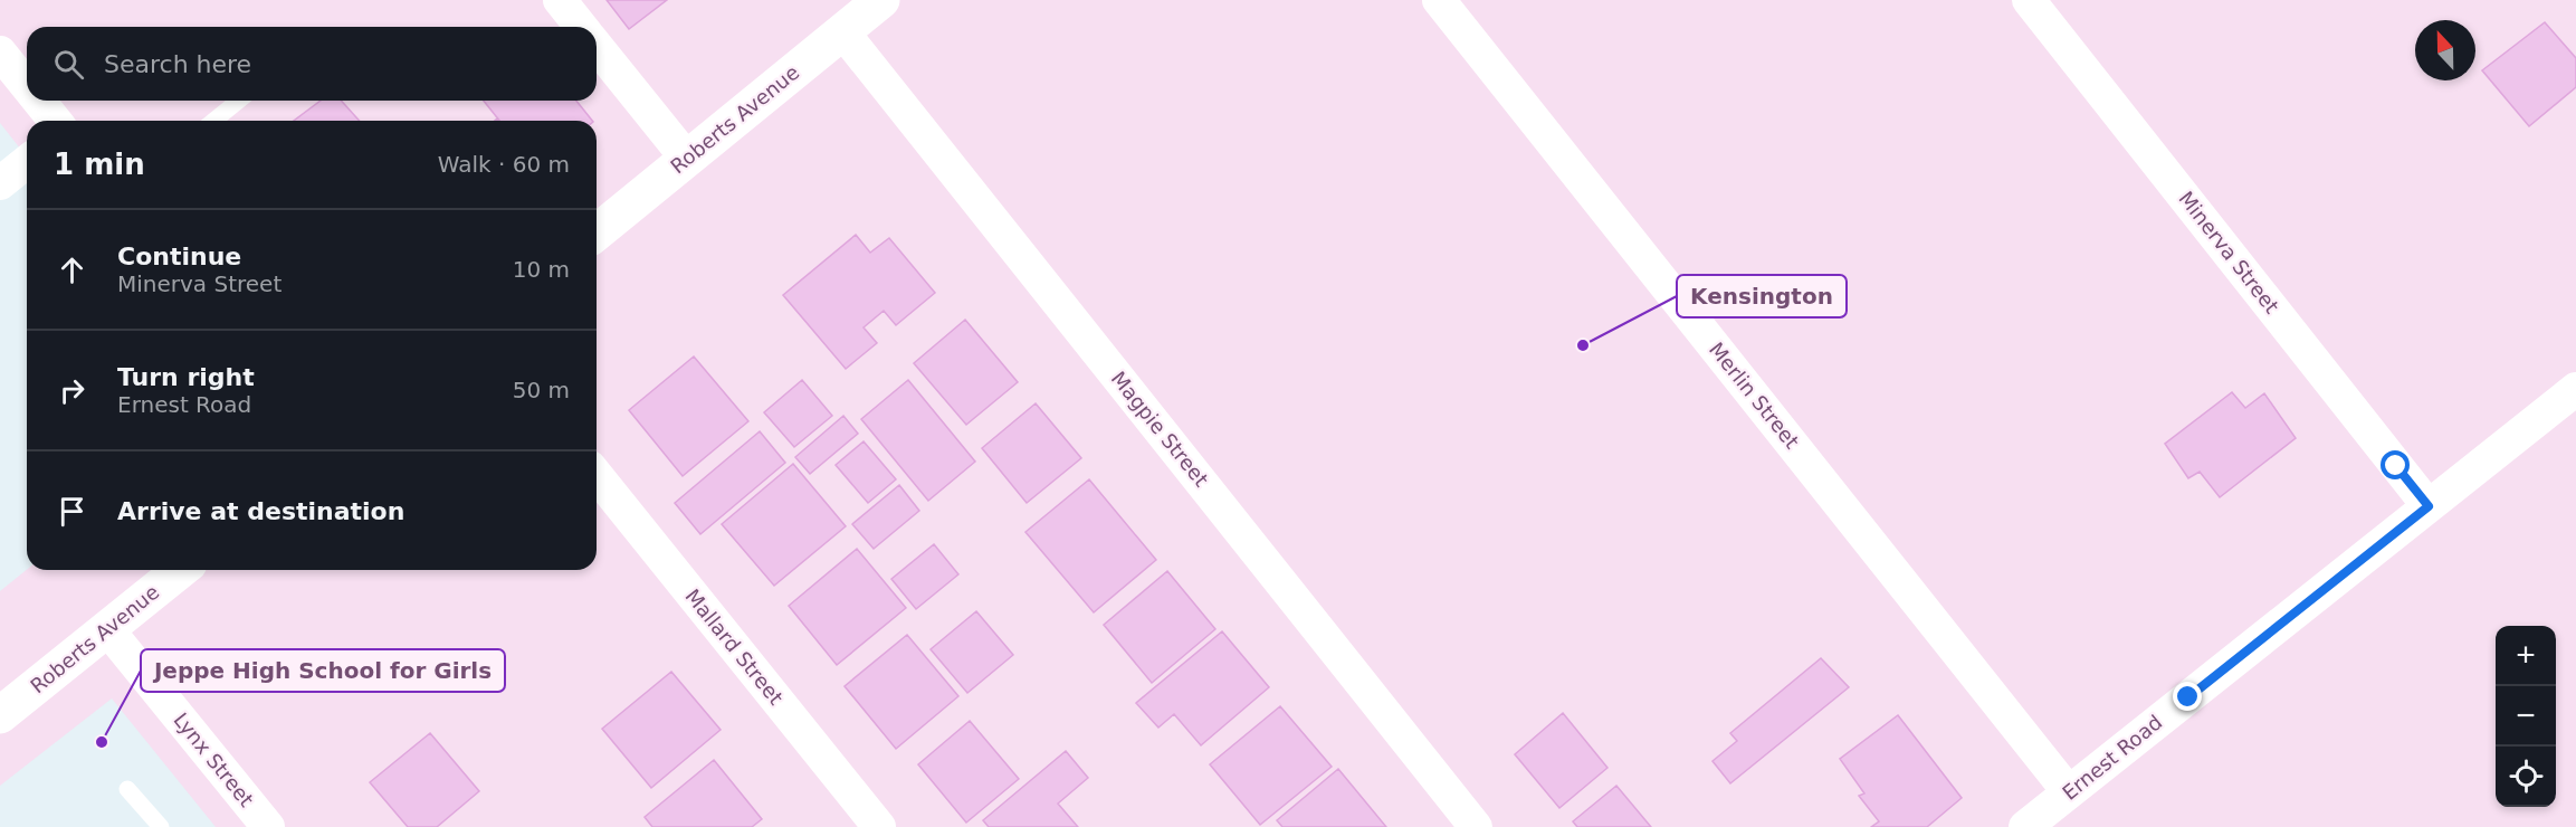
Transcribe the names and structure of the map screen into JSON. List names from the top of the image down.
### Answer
{
  "streets": {
    "main road": ["Roberts Avenue"],
    "street": [
      "Minerva Street",
      "Merlin Street",
      "Magpie Street",
      "Mallard Street",
      "Ernest Road",
      "Lynx Street"
    ]
  },
  "crossings": [
    ["Roberts Avenue", "Magpie Street"],
    ["Roberts Avenue", "Lynx Street"],
    ["Minerva Street", "Ernest Road"],
    ["Merlin Street", "Ernest Road"]
  ],
  "places": ["Kensington", "Jeppe High School for Girls"],
  "north": "top",
  "page": {
    "search": "Search here",
    "heading": ["1 min", "Walk · 60 m"],
    "list": [
      ["Continue", "Minerva Street", "10 m"],
      ["Turn right", "Ernest Road", "50 m"],
      "Arrive at destination"
    ],
    "map_buttons": ["+", "−"]
  }
}
